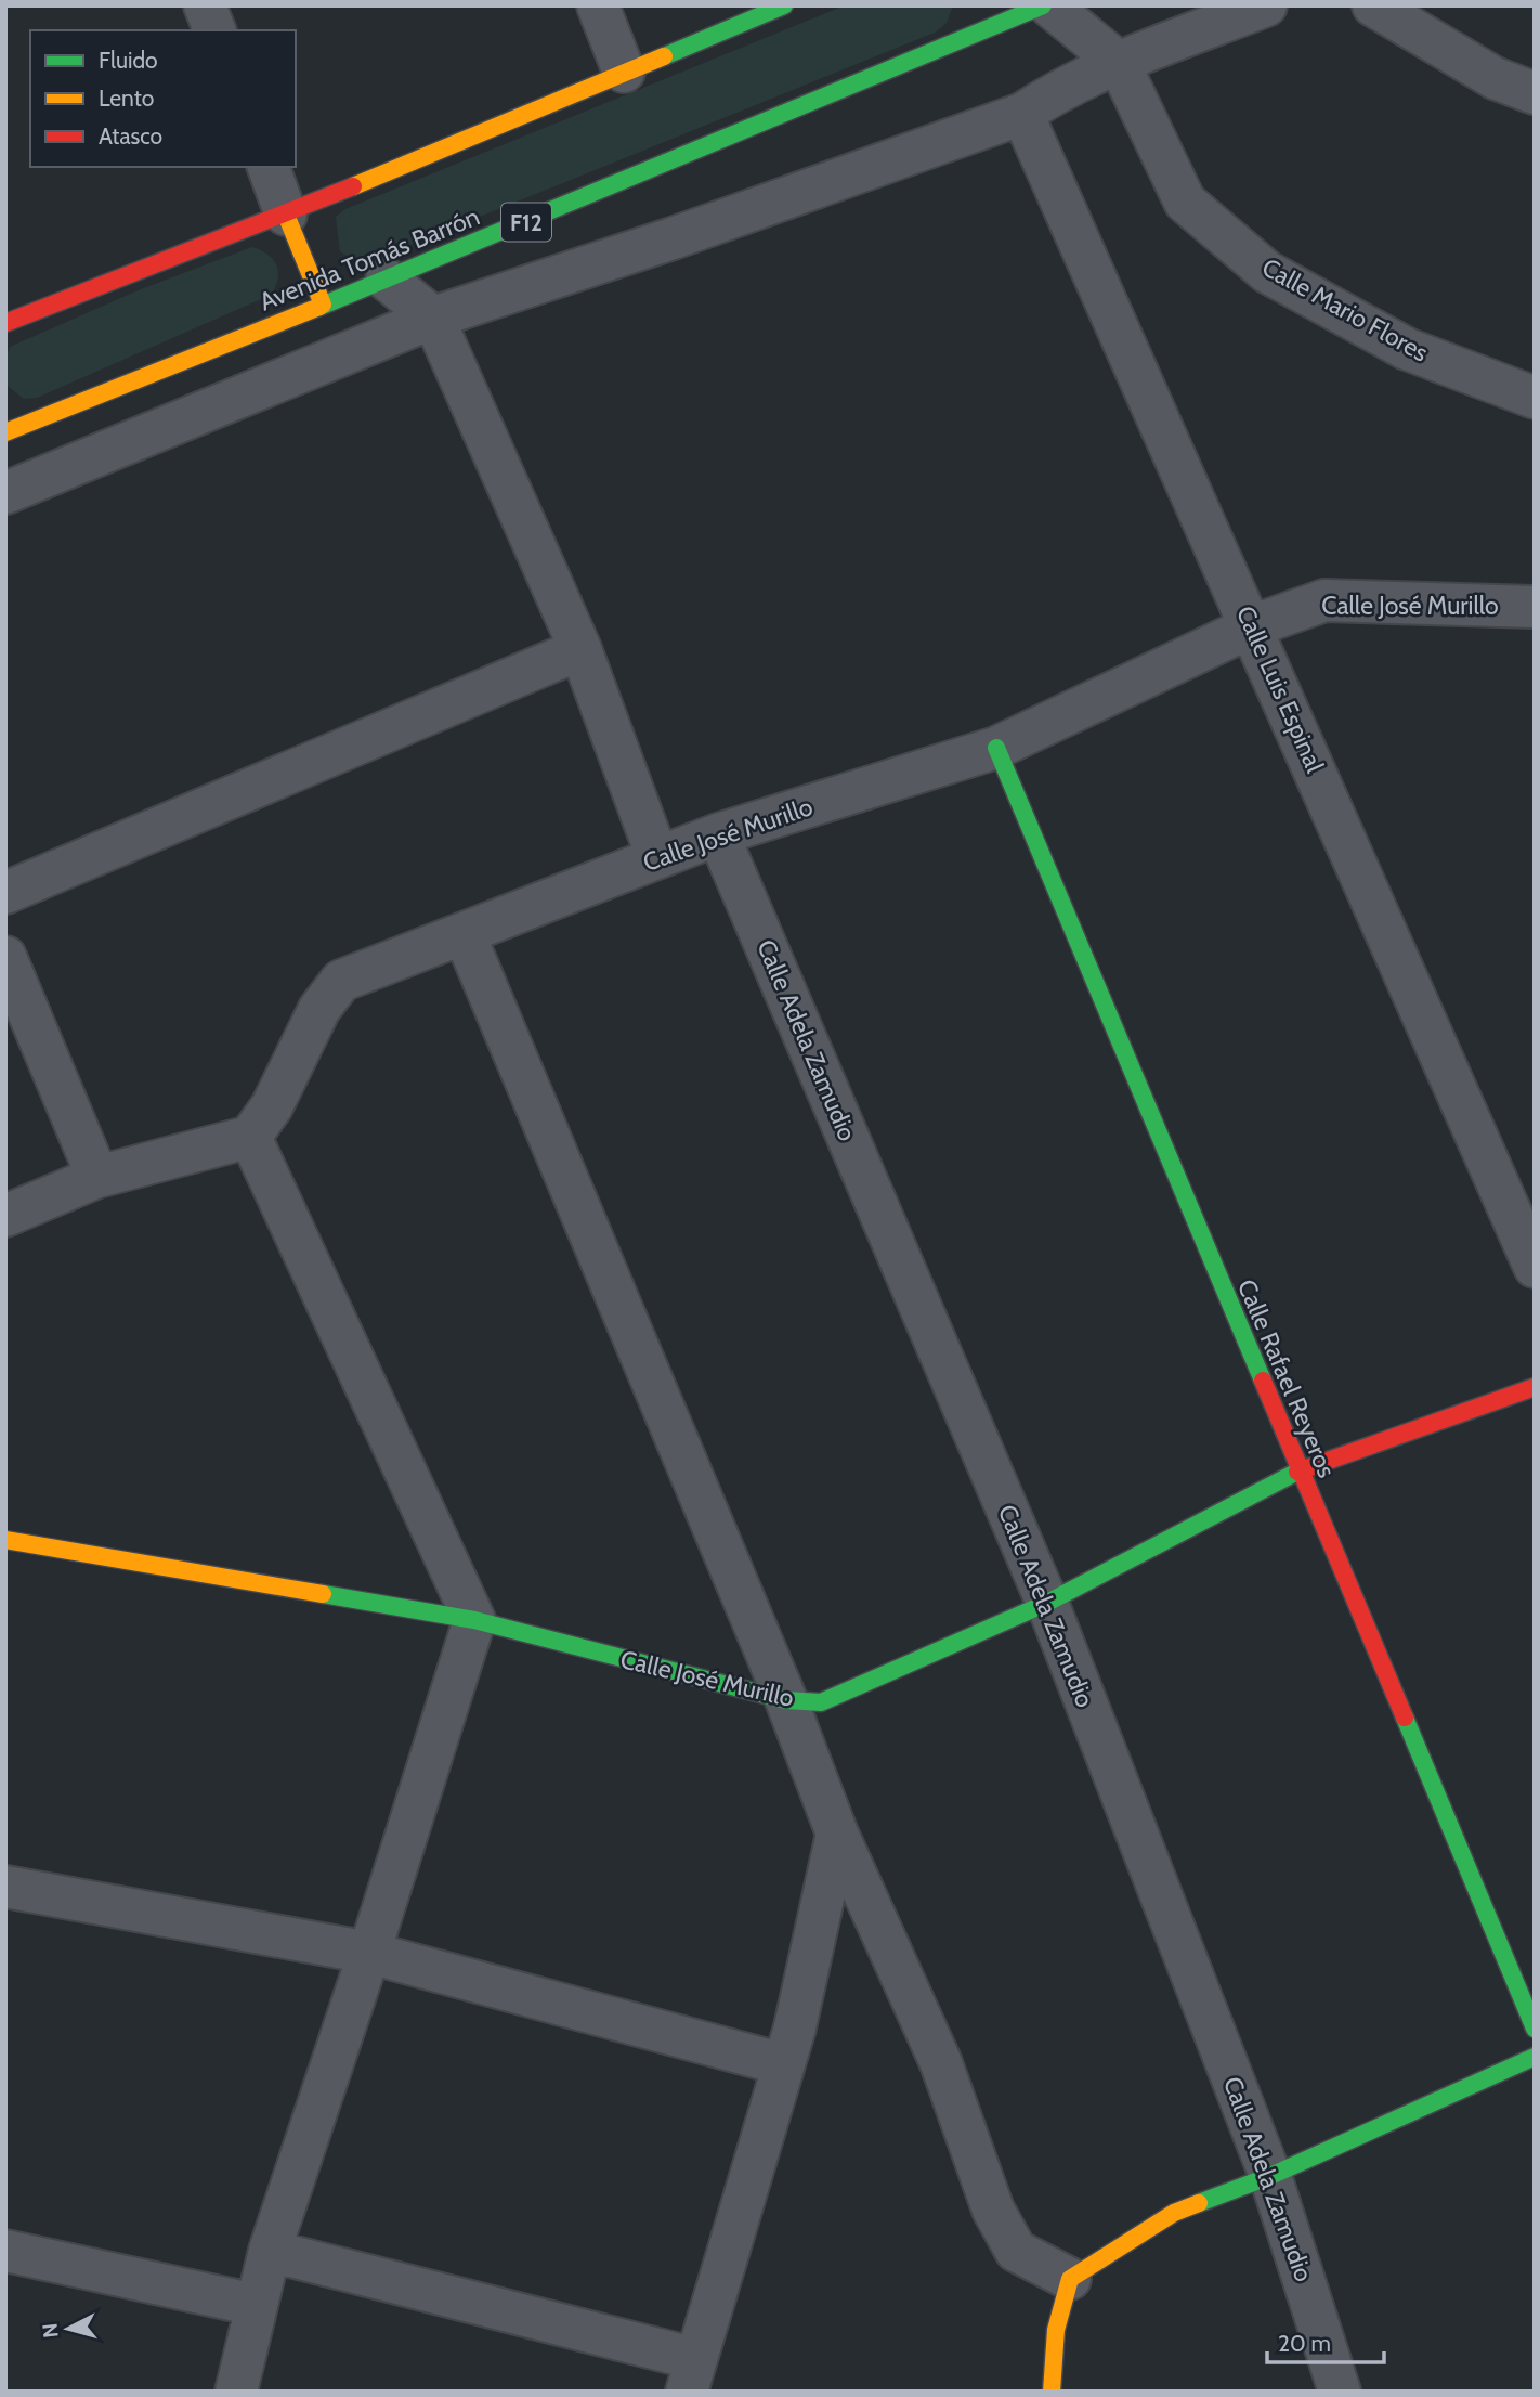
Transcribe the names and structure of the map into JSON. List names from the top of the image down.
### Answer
{
  "streets": {
    "street": [
      "F12",
      "Avenida Tomás Barrón",
      "Calle Mario Flores",
      "Calle José Murillo",
      "Calle Luis Espinal",
      "Calle Adela Zamudio",
      "Calle Rafael Reyeros"
    ]
  },
  "crossings": [
    ["Calle José Murillo", "Calle Luis Espinal"],
    ["Calle José Murillo", "Calle Adela Zamudio"],
    ["Calle José Murillo", "Calle Rafael Reyeros"]
  ],
  "legend": ["Fluido", "Lento", "Atasco"],
  "scale_bar": "20 m",
  "north": "left"
}
